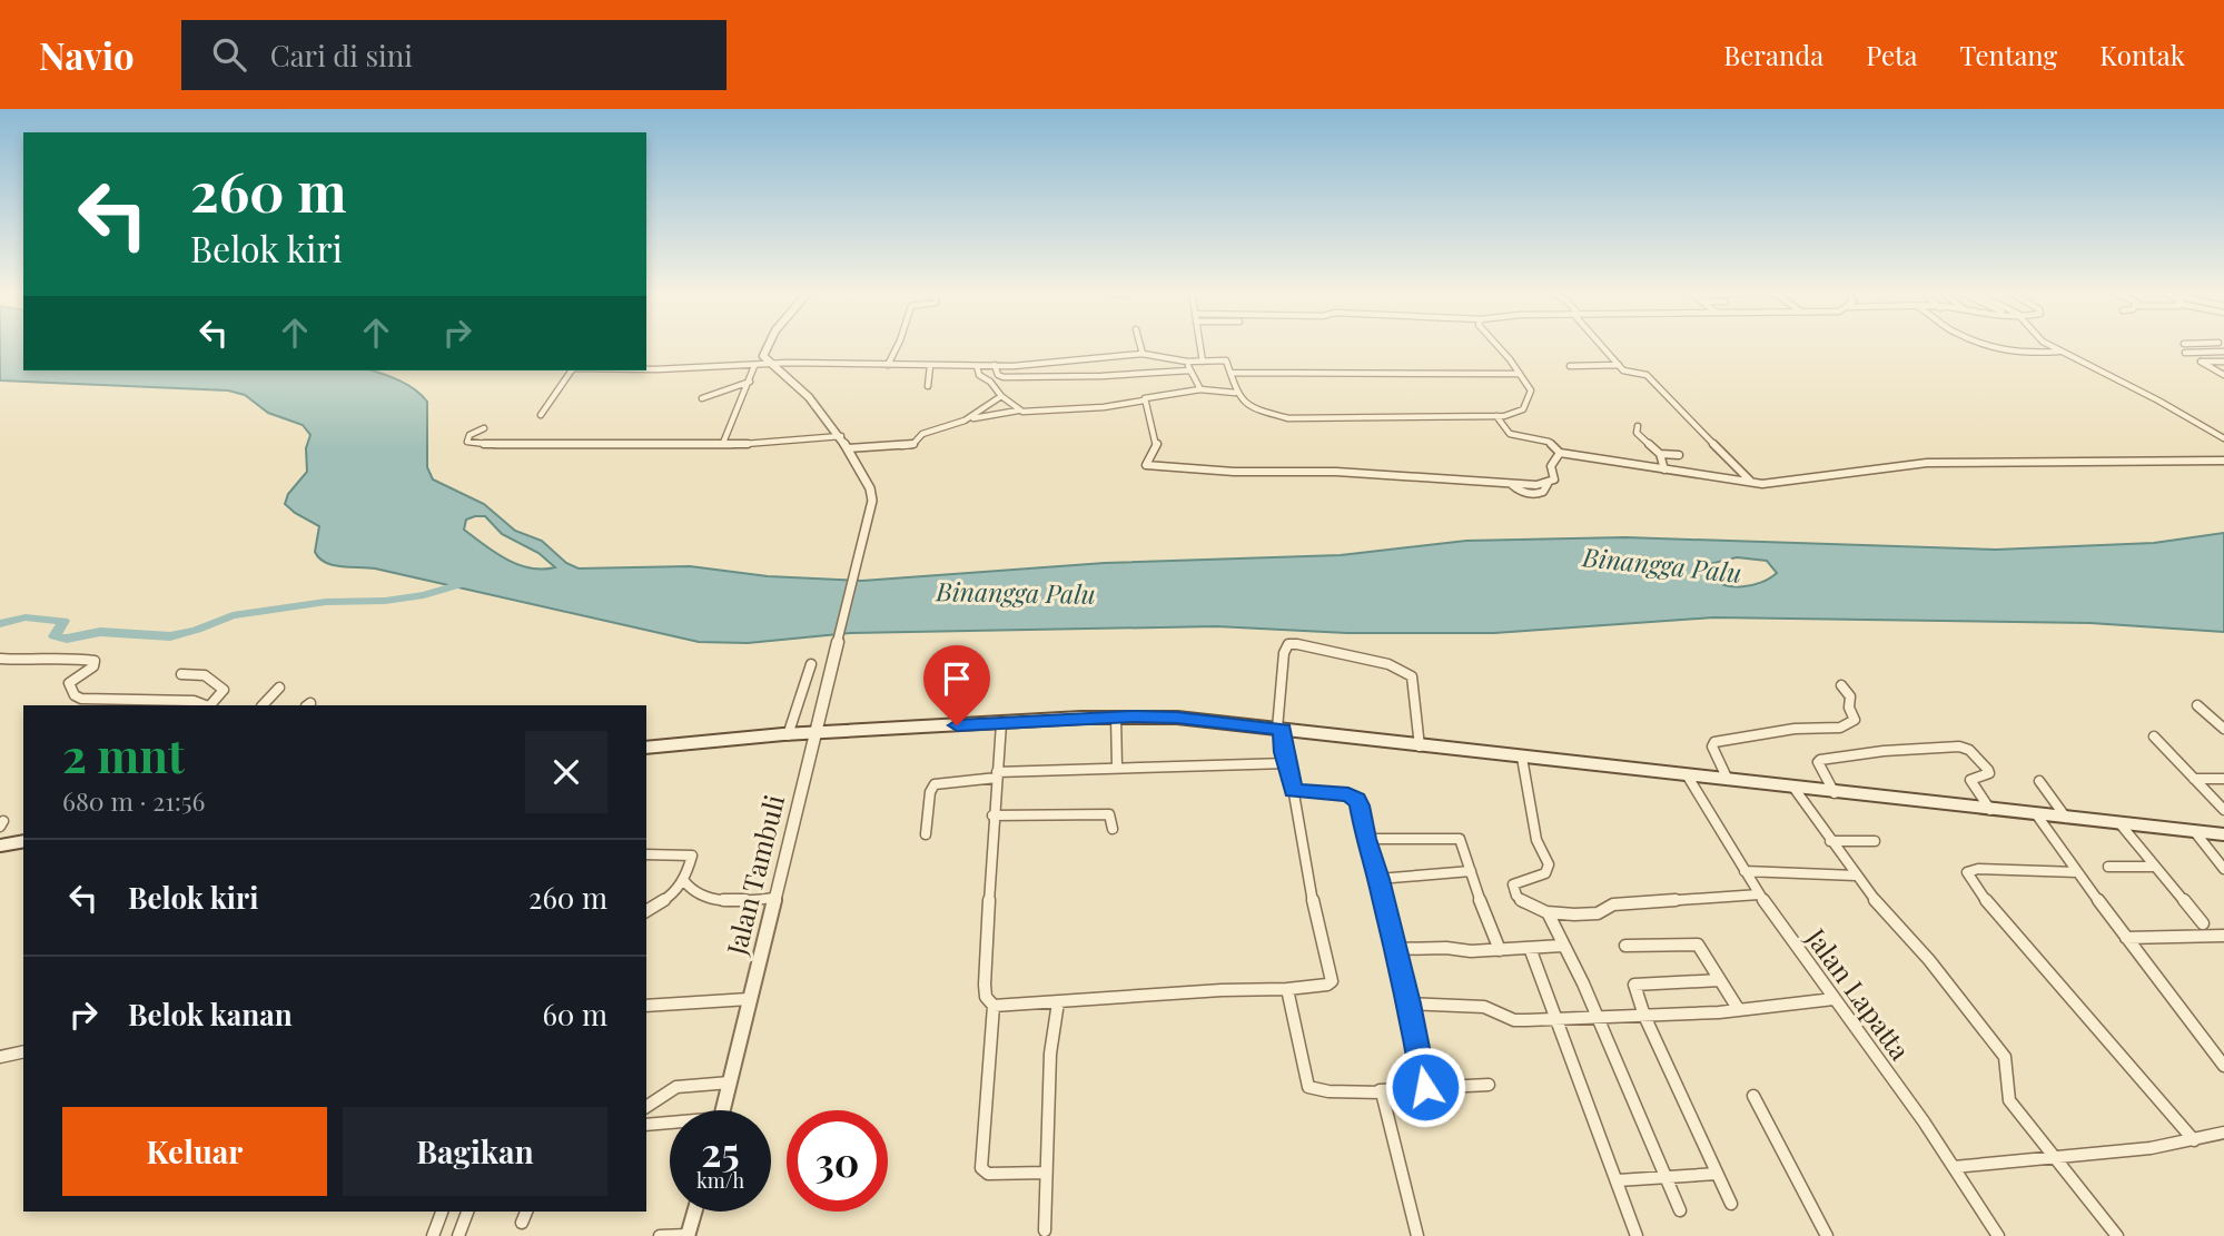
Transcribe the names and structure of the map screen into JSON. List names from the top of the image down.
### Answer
{
  "streets": {
    "street": ["Jalan Tambuli", "Jalan Lapatta"]
  },
  "water": ["Binangga Palu"],
  "page": {
    "header": "Navio",
    "search": "Cari di sini",
    "nav": [
      "Beranda",
      "Peta",
      "Tentang",
      "Kontak"
    ],
    "turn": ["260 m", "Belok kiri"],
    "heading": ["2 mnt", "680 m · 21:56"],
    "list": [
      {
        "name": "Belok kiri",
        "value": "260 m"
      },
      {
        "name": "Belok kanan",
        "value": "60 m"
      }
    ],
    "buttons": ["Keluar", "Bagikan"],
    "speed": "25 km/h",
    "limit": "30"
  }
}
